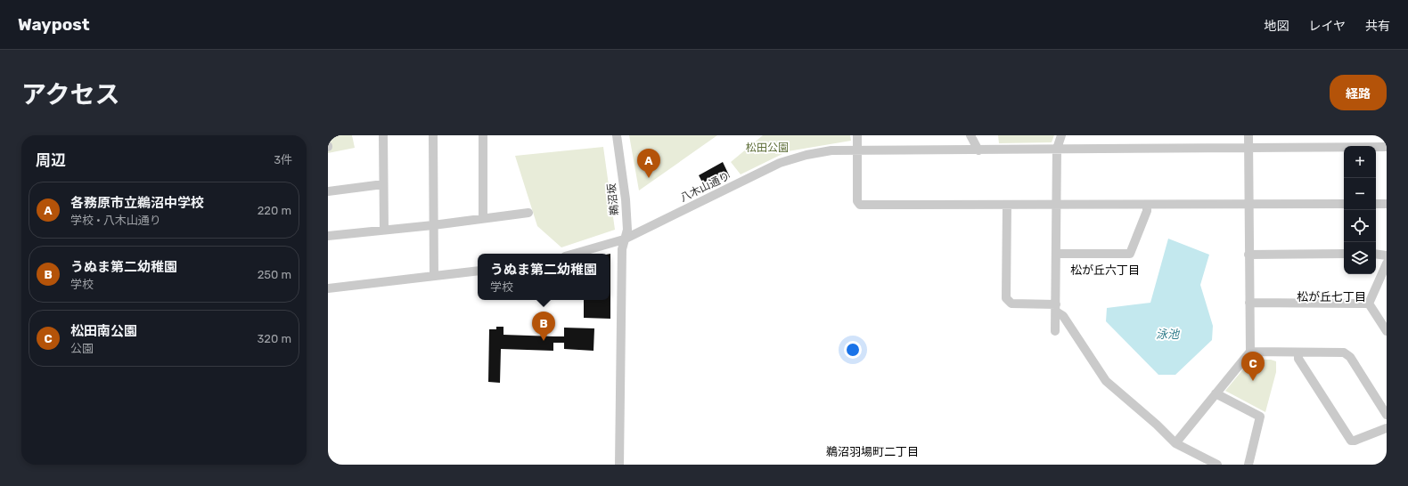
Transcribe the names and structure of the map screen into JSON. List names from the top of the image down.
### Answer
{
  "streets": {
    "street": ["八木山通り", "鵜沼坂"]
  },
  "crossings": [
    ["八木山通り", "鵜沼坂"]
  ],
  "districts": ["松が丘六丁目", "松が丘七丁目", "鵜沼羽場町二丁目"],
  "water": ["泳池"],
  "parks": ["松田公園"],
  "page": {
    "header": "Waypost",
    "nav": ["地図", "レイヤ", "共有"],
    "title": "アクセス",
    "buttons": "経路",
    "heading": ["周辺", "3件"],
    "map_buttons": ["+", "−"],
    "pins": ["A", "B", "C"],
    "list": [
      {
        "mark": "A",
        "name": "各務原市立鵜沼中学校",
        "note": "学校 · 八木山通り",
        "value": "220 m"
      },
      {
        "mark": "B",
        "name": "うぬま第二幼稚園",
        "note": "学校",
        "value": "250 m"
      },
      {
        "mark": "C",
        "name": "松田南公園",
        "note": "公園",
        "value": "320 m"
      }
    ],
    "popup": ["うぬま第二幼稚園", "学校"]
  }
}
